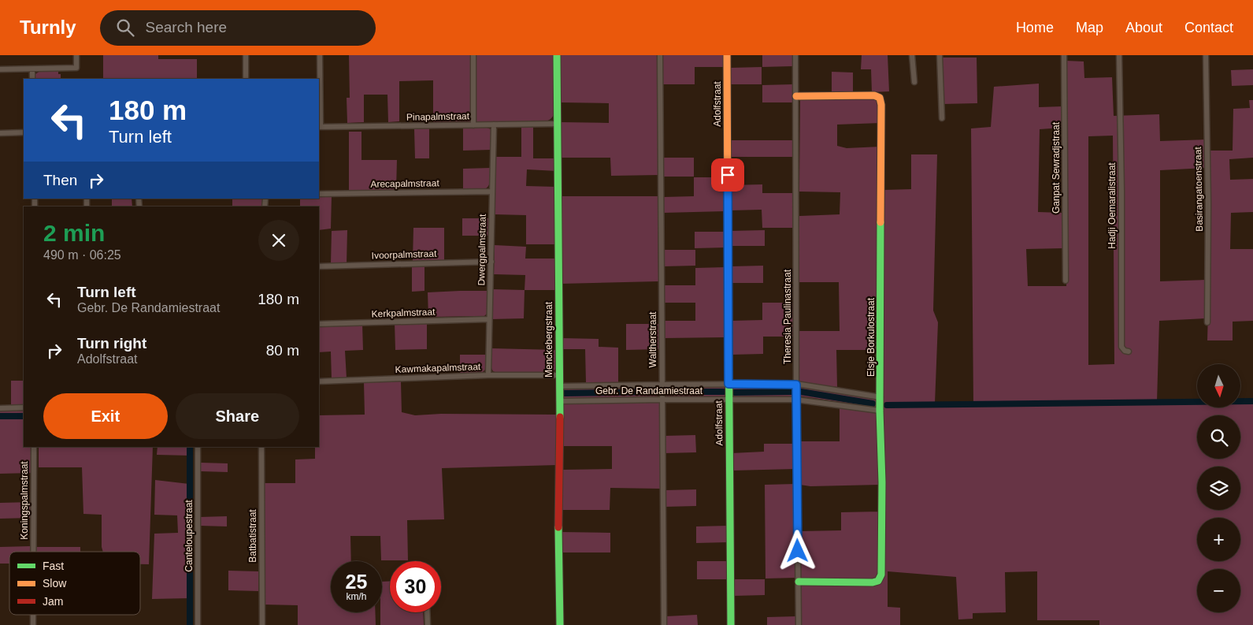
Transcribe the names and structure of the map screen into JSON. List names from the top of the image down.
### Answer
{
  "streets": {
    "street": [
      "Adolfstraat",
      "Pinapalmstraat",
      "Ganpat Sewradjstraat",
      "Arecapalmstraat",
      "Basirangatoenstraat",
      "Hadji Oemaralistraat",
      "Dwergpalmstraat",
      "Ivoorpalmstraat",
      "Kerkpalmstraat",
      "Theresia Paulinastraat",
      "Elsje Borkulostraat",
      "Menckebergstraat",
      "Waltherstraat",
      "Kawmakapalmstraat",
      "Gebr. De Randamiestraat",
      "Koningspalmstraat",
      "Canteloupestraat",
      "Batbatistraat"
    ]
  },
  "crossings": [
    ["Adolfstraat", "Gebr. De Randamiestraat"],
    ["Pinapalmstraat", "Dwergpalmstraat"],
    ["Pinapalmstraat", "Menckebergstraat"],
    ["Arecapalmstraat", "Dwergpalmstraat"],
    ["Dwergpalmstraat", "Ivoorpalmstraat"],
    ["Dwergpalmstraat", "Kerkpalmstraat"],
    ["Dwergpalmstraat", "Kawmakapalmstraat"],
    ["Theresia Paulinastraat", "Elsje Borkulostraat"],
    ["Theresia Paulinastraat", "Gebr. De Randamiestraat"],
    ["Elsje Borkulostraat", "Gebr. De Randamiestraat"],
    ["Menckebergstraat", "Kawmakapalmstraat"],
    ["Menckebergstraat", "Gebr. De Randamiestraat"],
    ["Waltherstraat", "Gebr. De Randamiestraat"]
  ],
  "legend": ["Fast", "Slow", "Jam"],
  "north": "bottom",
  "page": {
    "header": "Turnly",
    "search": "Search here",
    "nav": [
      "Home",
      "Map",
      "About",
      "Contact"
    ],
    "turn": ["180 m", "Turn left"],
    "then": "Then",
    "heading": ["2 min", "490 m · 06:25"],
    "list": [
      {
        "name": "Turn left",
        "note": "Gebr. De Randamiestraat",
        "value": "180 m"
      },
      {
        "name": "Turn right",
        "note": "Adolfstraat",
        "value": "80 m"
      }
    ],
    "map_buttons": ["+", "−"],
    "buttons": ["Exit", "Share"],
    "speed": "25 km/h",
    "limit": "30"
  }
}
